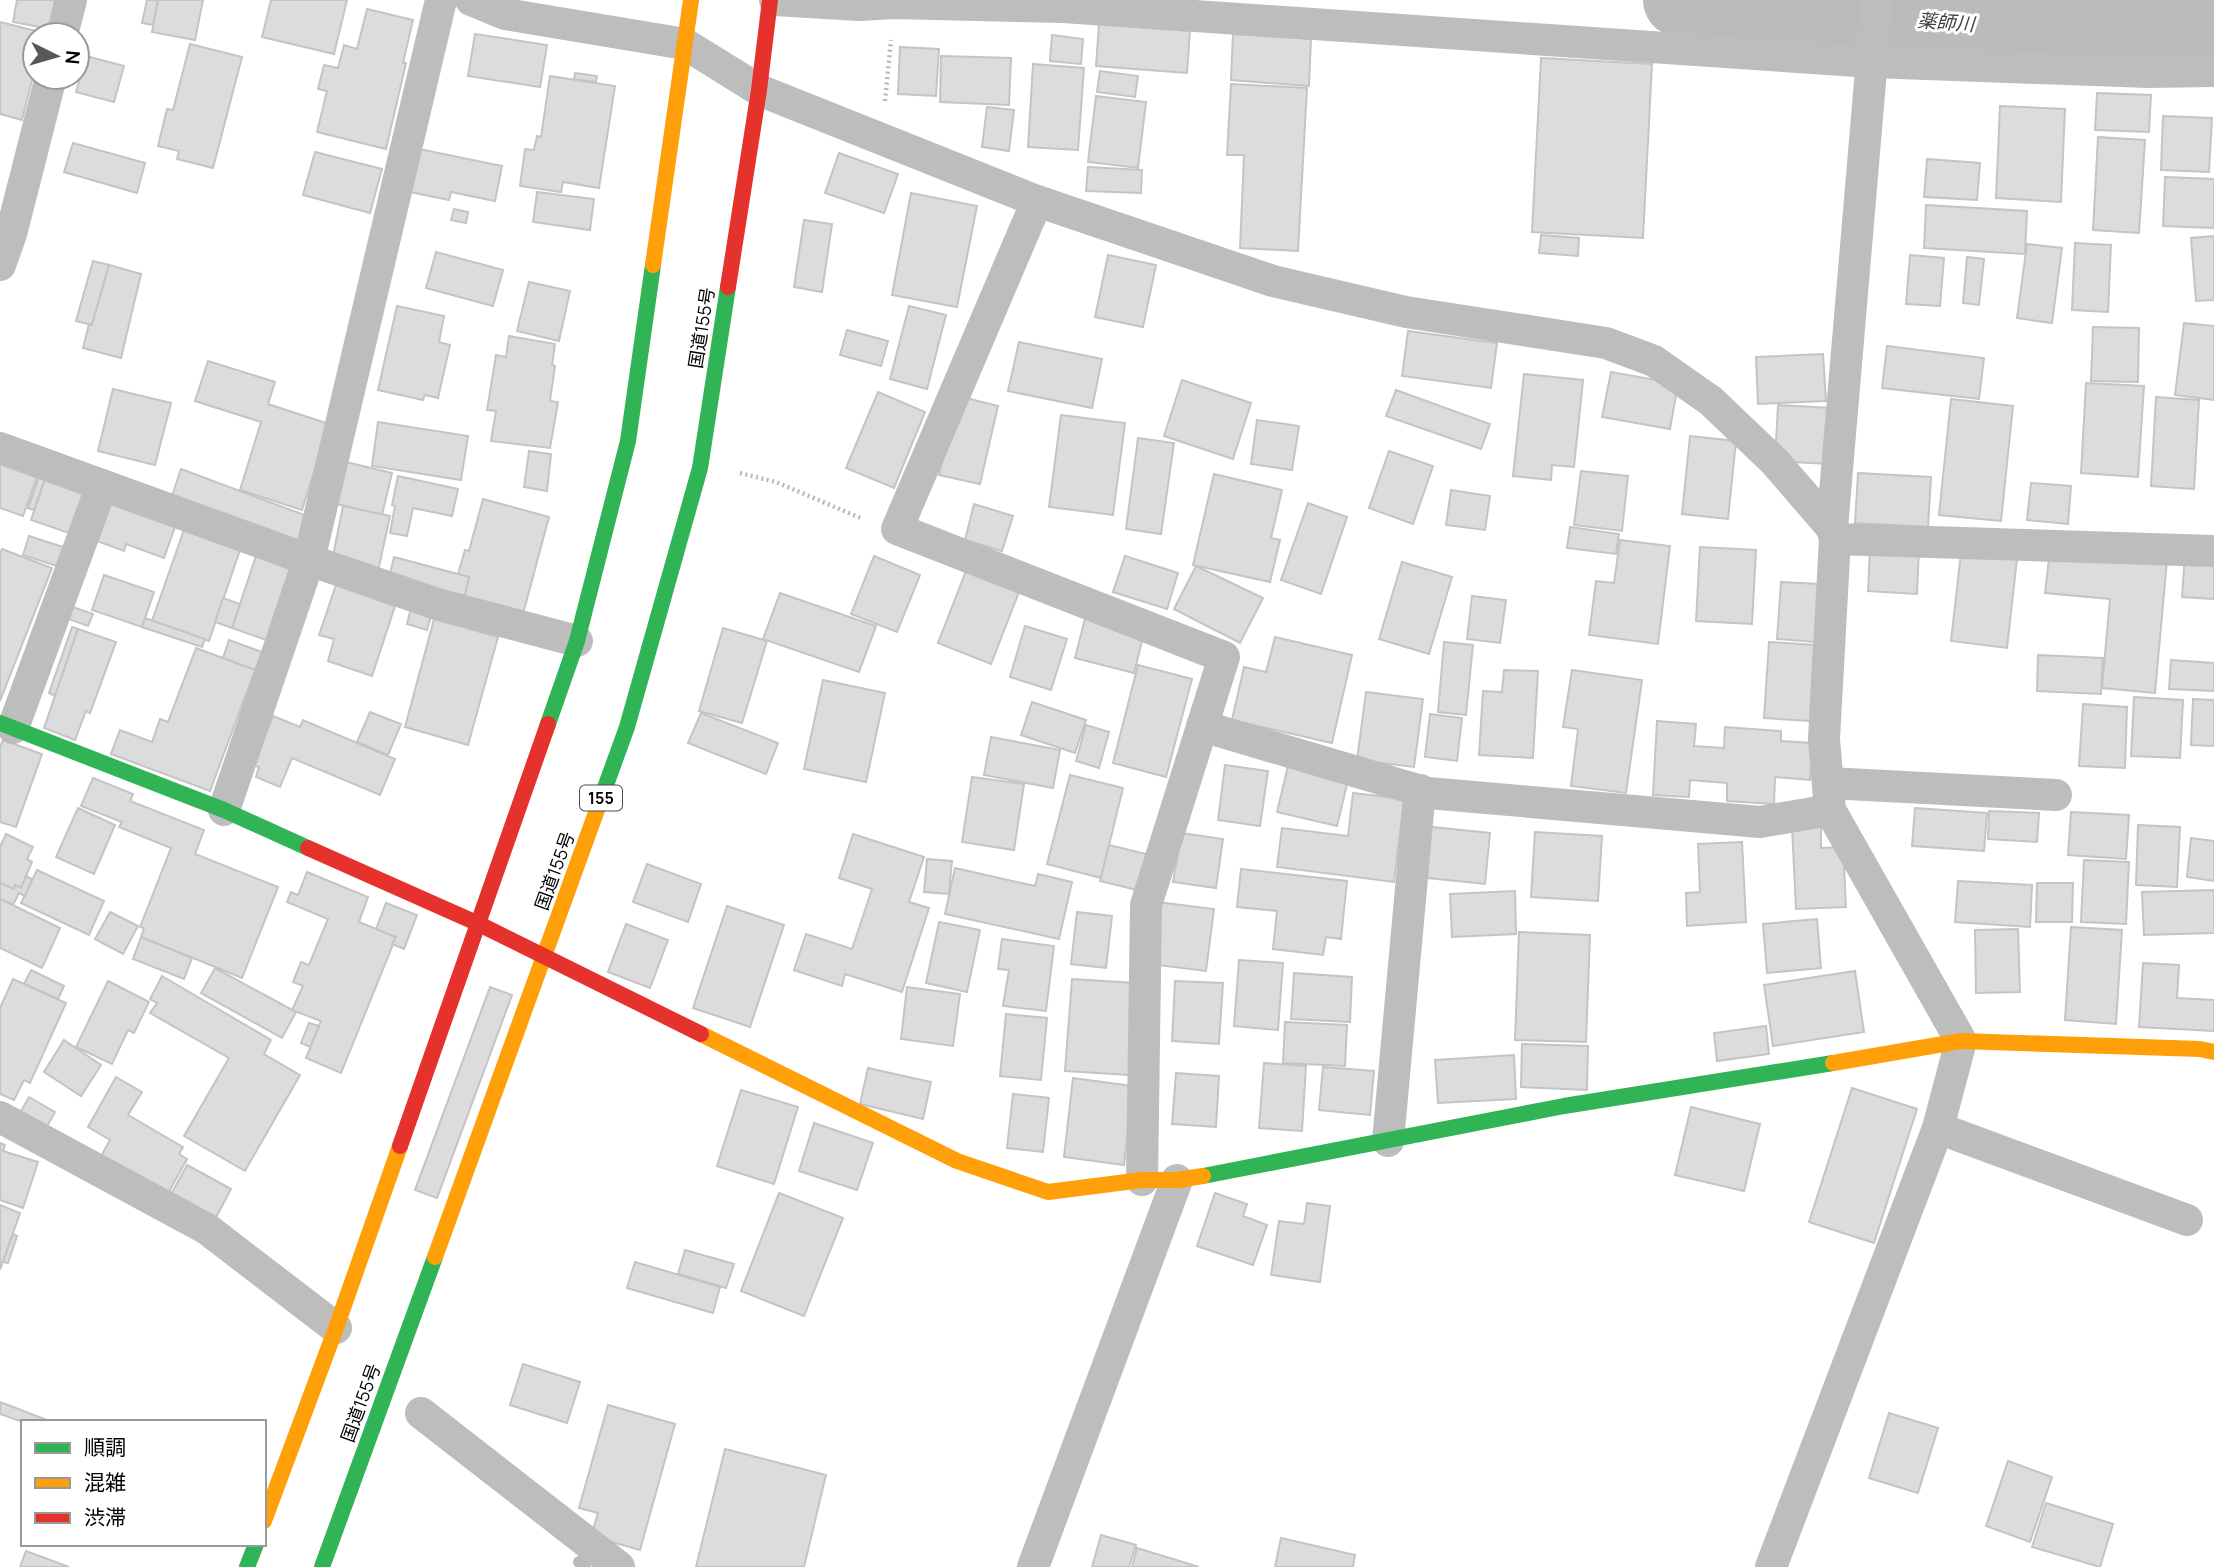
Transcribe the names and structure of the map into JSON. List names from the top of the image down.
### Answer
{
  "streets": {
    "main road": ["国道155号", "155"]
  },
  "water": ["薬師川"],
  "legend": ["順調", "混雑", "渋滞"],
  "north": "right"
}
